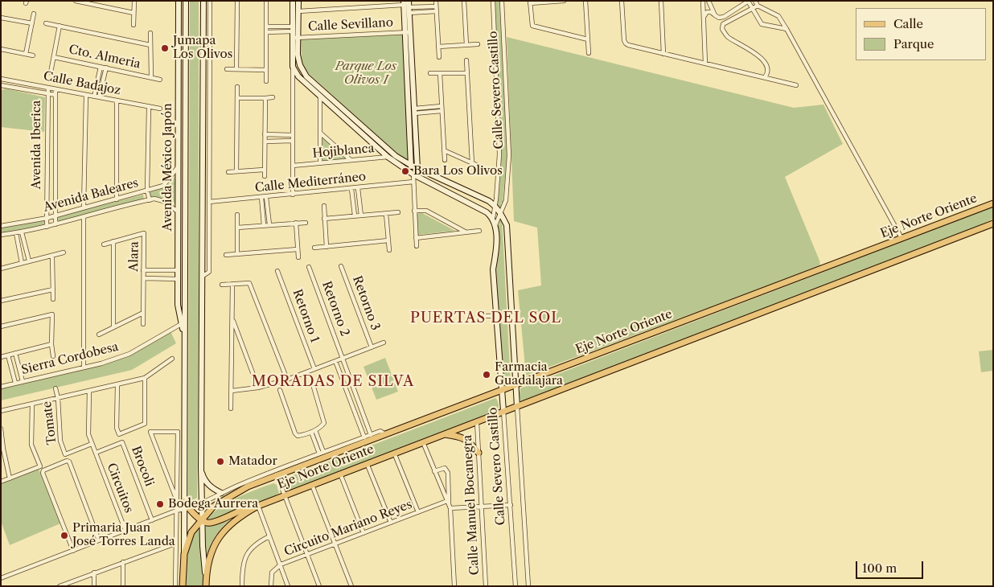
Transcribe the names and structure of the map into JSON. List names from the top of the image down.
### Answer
{
  "streets": {
    "main road": ["Eje Norte Oriente"],
    "street": [
      "Calle Sevillano",
      "Cto. Almeria",
      "Calle Badajoz",
      "Calle Severo Castillo",
      "Avenida Iberica",
      "Hojiblanca",
      "Avenida México Japón",
      "Calle Mediterráneo",
      "Avenida Baleares",
      "Alara",
      "Retorno 3",
      "Retorno 2",
      "Retorno 1",
      "Sierra Cordobesa",
      "Tomate",
      "Brocoli",
      "Circuitos",
      "Calle Manuel Bocanegra",
      "Circuito Mariano Reyes"
    ]
  },
  "crossings": [
    ["Calle Badajoz", "Avenida Iberica"],
    ["Calle Severo Castillo", "Eje Norte Oriente"],
    ["Avenida Iberica", "Avenida Baleares"],
    ["Avenida México Japón", "Avenida Baleares"],
    ["Avenida México Japón", "Eje Norte Oriente"],
    ["Avenida México Japón", "Sierra Cordobesa"],
    ["Eje Norte Oriente", "Calle Manuel Bocanegra"],
    ["Tomate", "Circuitos"],
    ["Brocoli", "Circuitos"]
  ],
  "districts": ["PUERTAS DEL SOL", "MORADAS DE SILVA"],
  "parks": ["Parque Los Olivos I"],
  "places": [
    "Jumapa Los Olivos",
    "Bara Los Olivos",
    "Farmacia Guadalajara",
    "Matador",
    "Bodega Aurrera",
    "Primaria Juan José Torres Landa"
  ],
  "legend": ["Calle", "Parque"],
  "scale_bar": "100 m"
}
